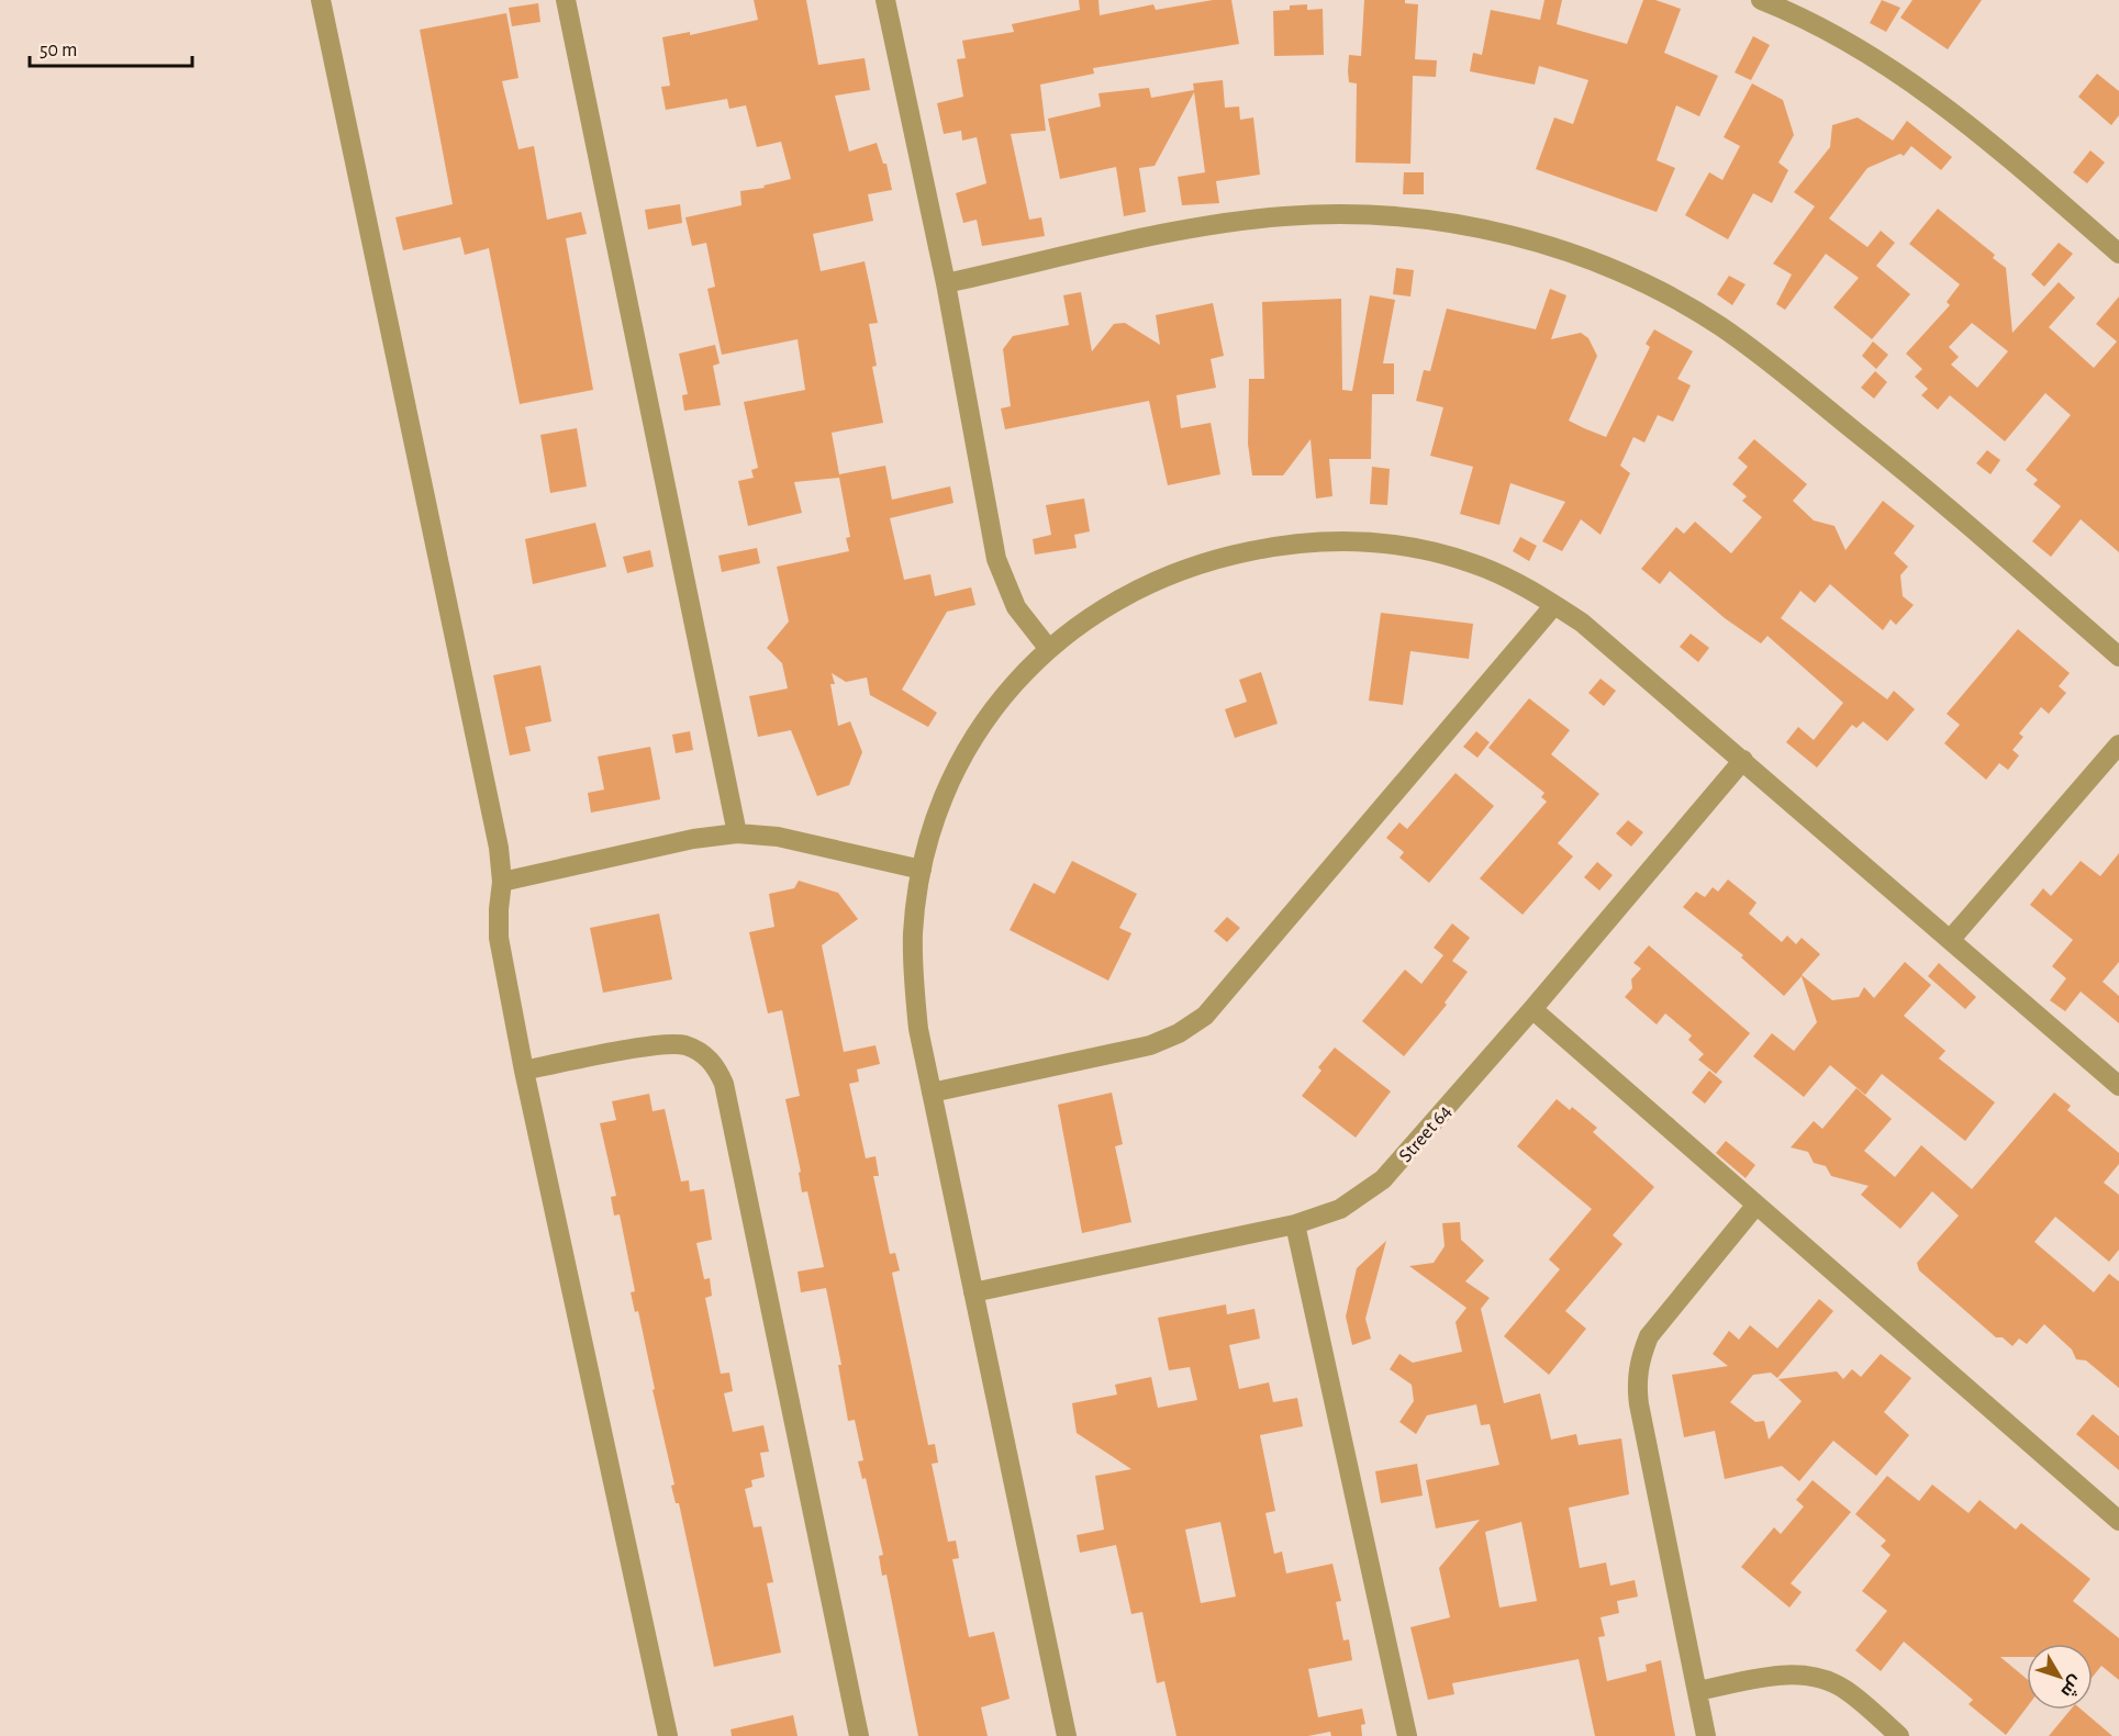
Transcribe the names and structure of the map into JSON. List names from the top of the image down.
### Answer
{
  "streets": {
    "street": ["Street 64"]
  },
  "scale_bar": "50 m",
  "north": "bottom right"
}
